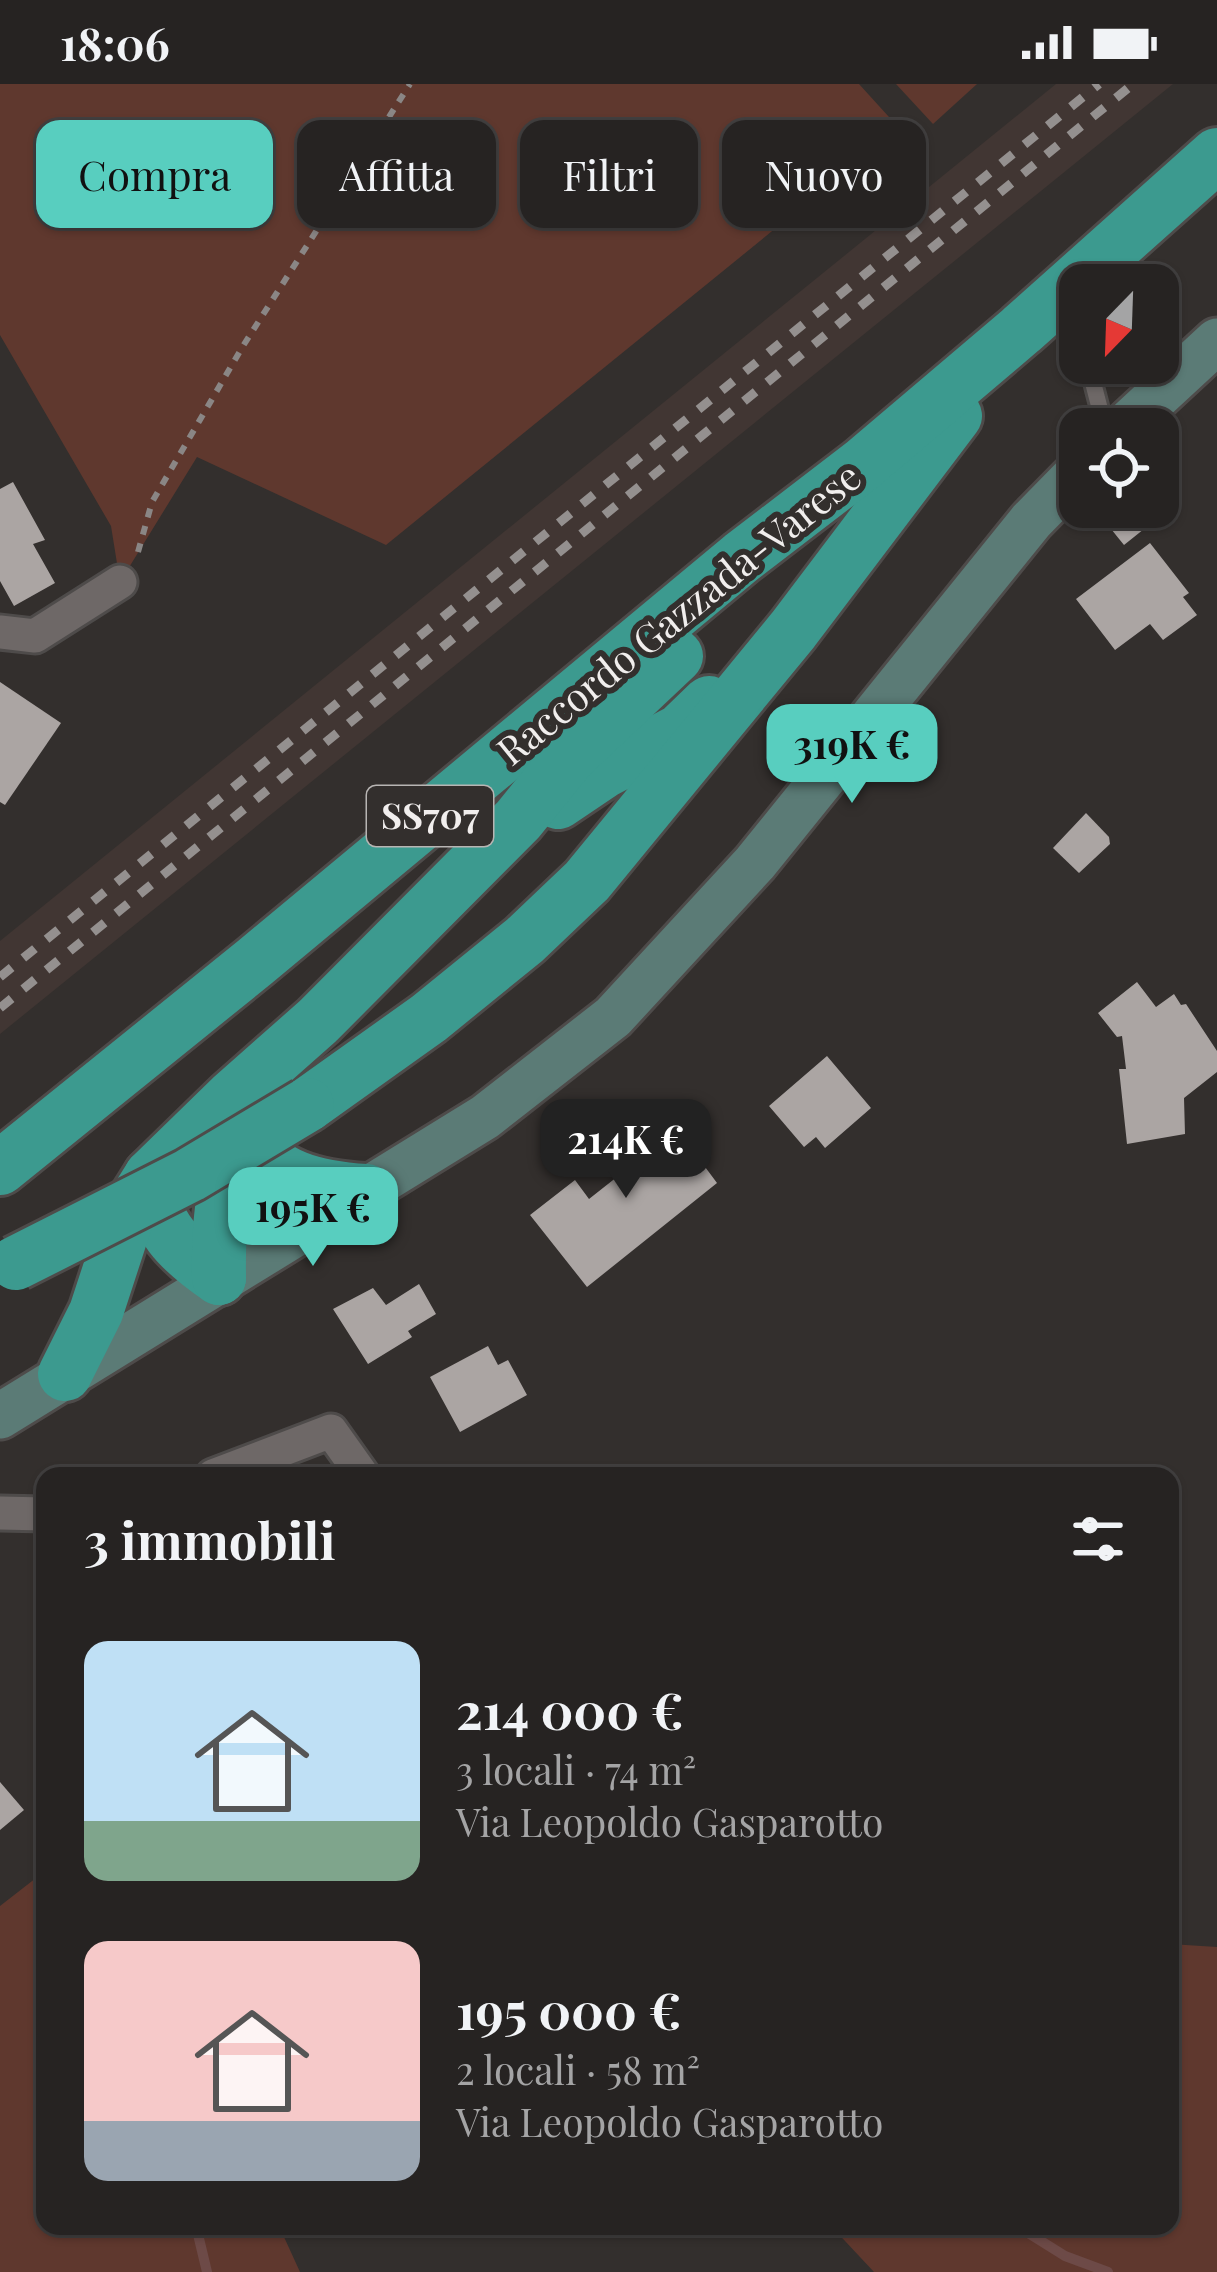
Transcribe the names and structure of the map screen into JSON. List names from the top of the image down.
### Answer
{
  "streets": {
    "highway": ["Raccordo Gazzada-Varese", "SS707"]
  },
  "north": "bottom left",
  "page": {
    "status": "18:06",
    "chip": [
      "Compra",
      "Affitta",
      "Filtri",
      "Nuovo"
    ],
    "price": ["319K €", "214K €", "195K €"],
    "heading": "3 immobili",
    "list": [
      {
        "name": "214 000 €",
        "note": "3 locali · 74 m² · Via Leopoldo Gasparotto"
      },
      {
        "name": "195 000 €",
        "note": "2 locali · 58 m² · Via Leopoldo Gasparotto"
      }
    ]
  }
}
